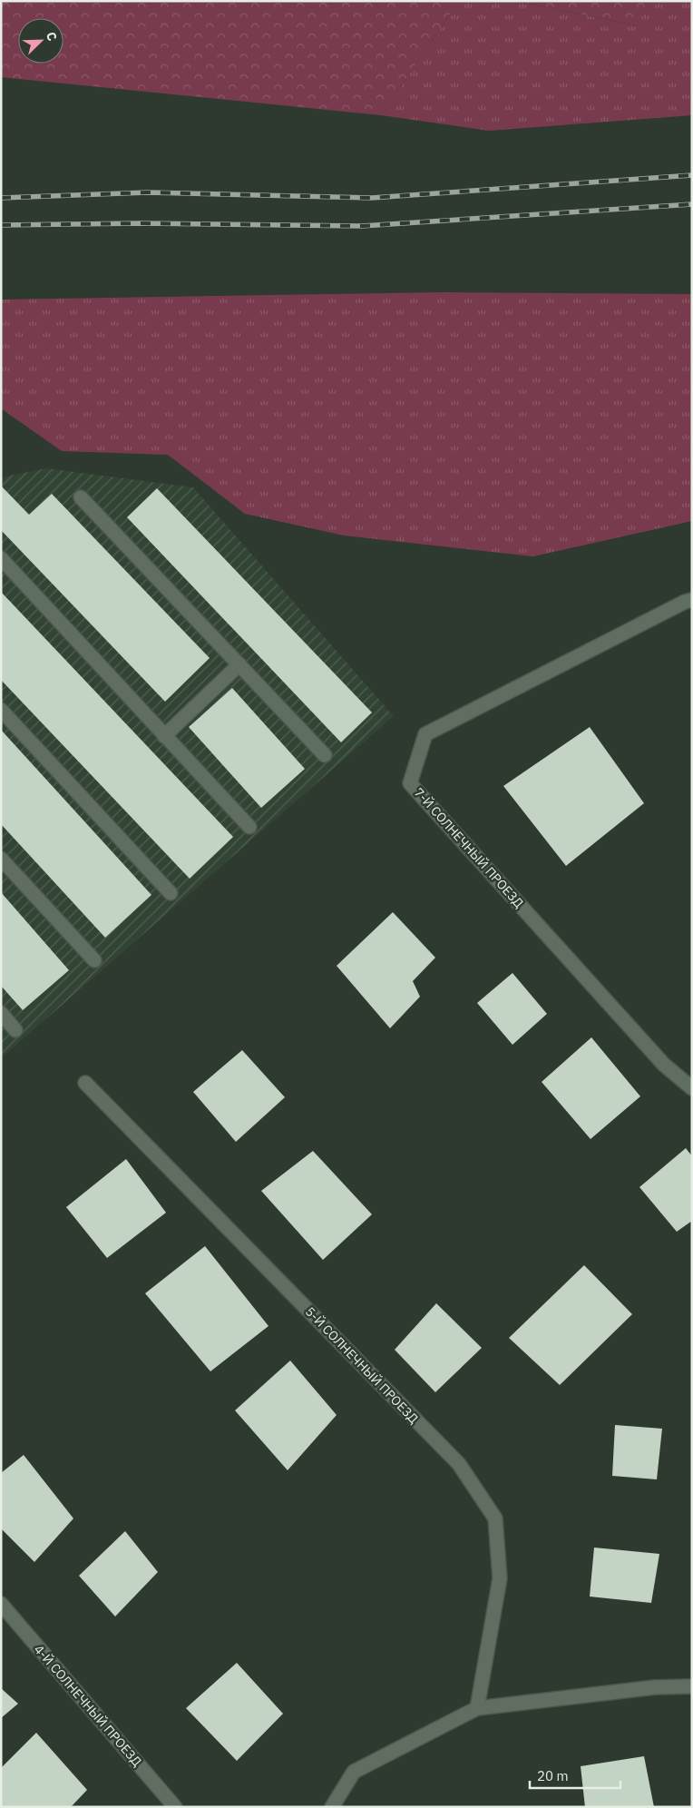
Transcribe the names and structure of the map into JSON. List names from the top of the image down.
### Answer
{
  "streets": {
    "street": ["7-Й СОЛНЕЧНЫЙ ПРОЕЗД", "5-Й СОЛНЕЧНЫЙ ПРОЕЗД", "4-Й СОЛНЕЧНЫЙ ПРОЕЗД"]
  },
  "scale_bar": "20 m",
  "north": "top right"
}
